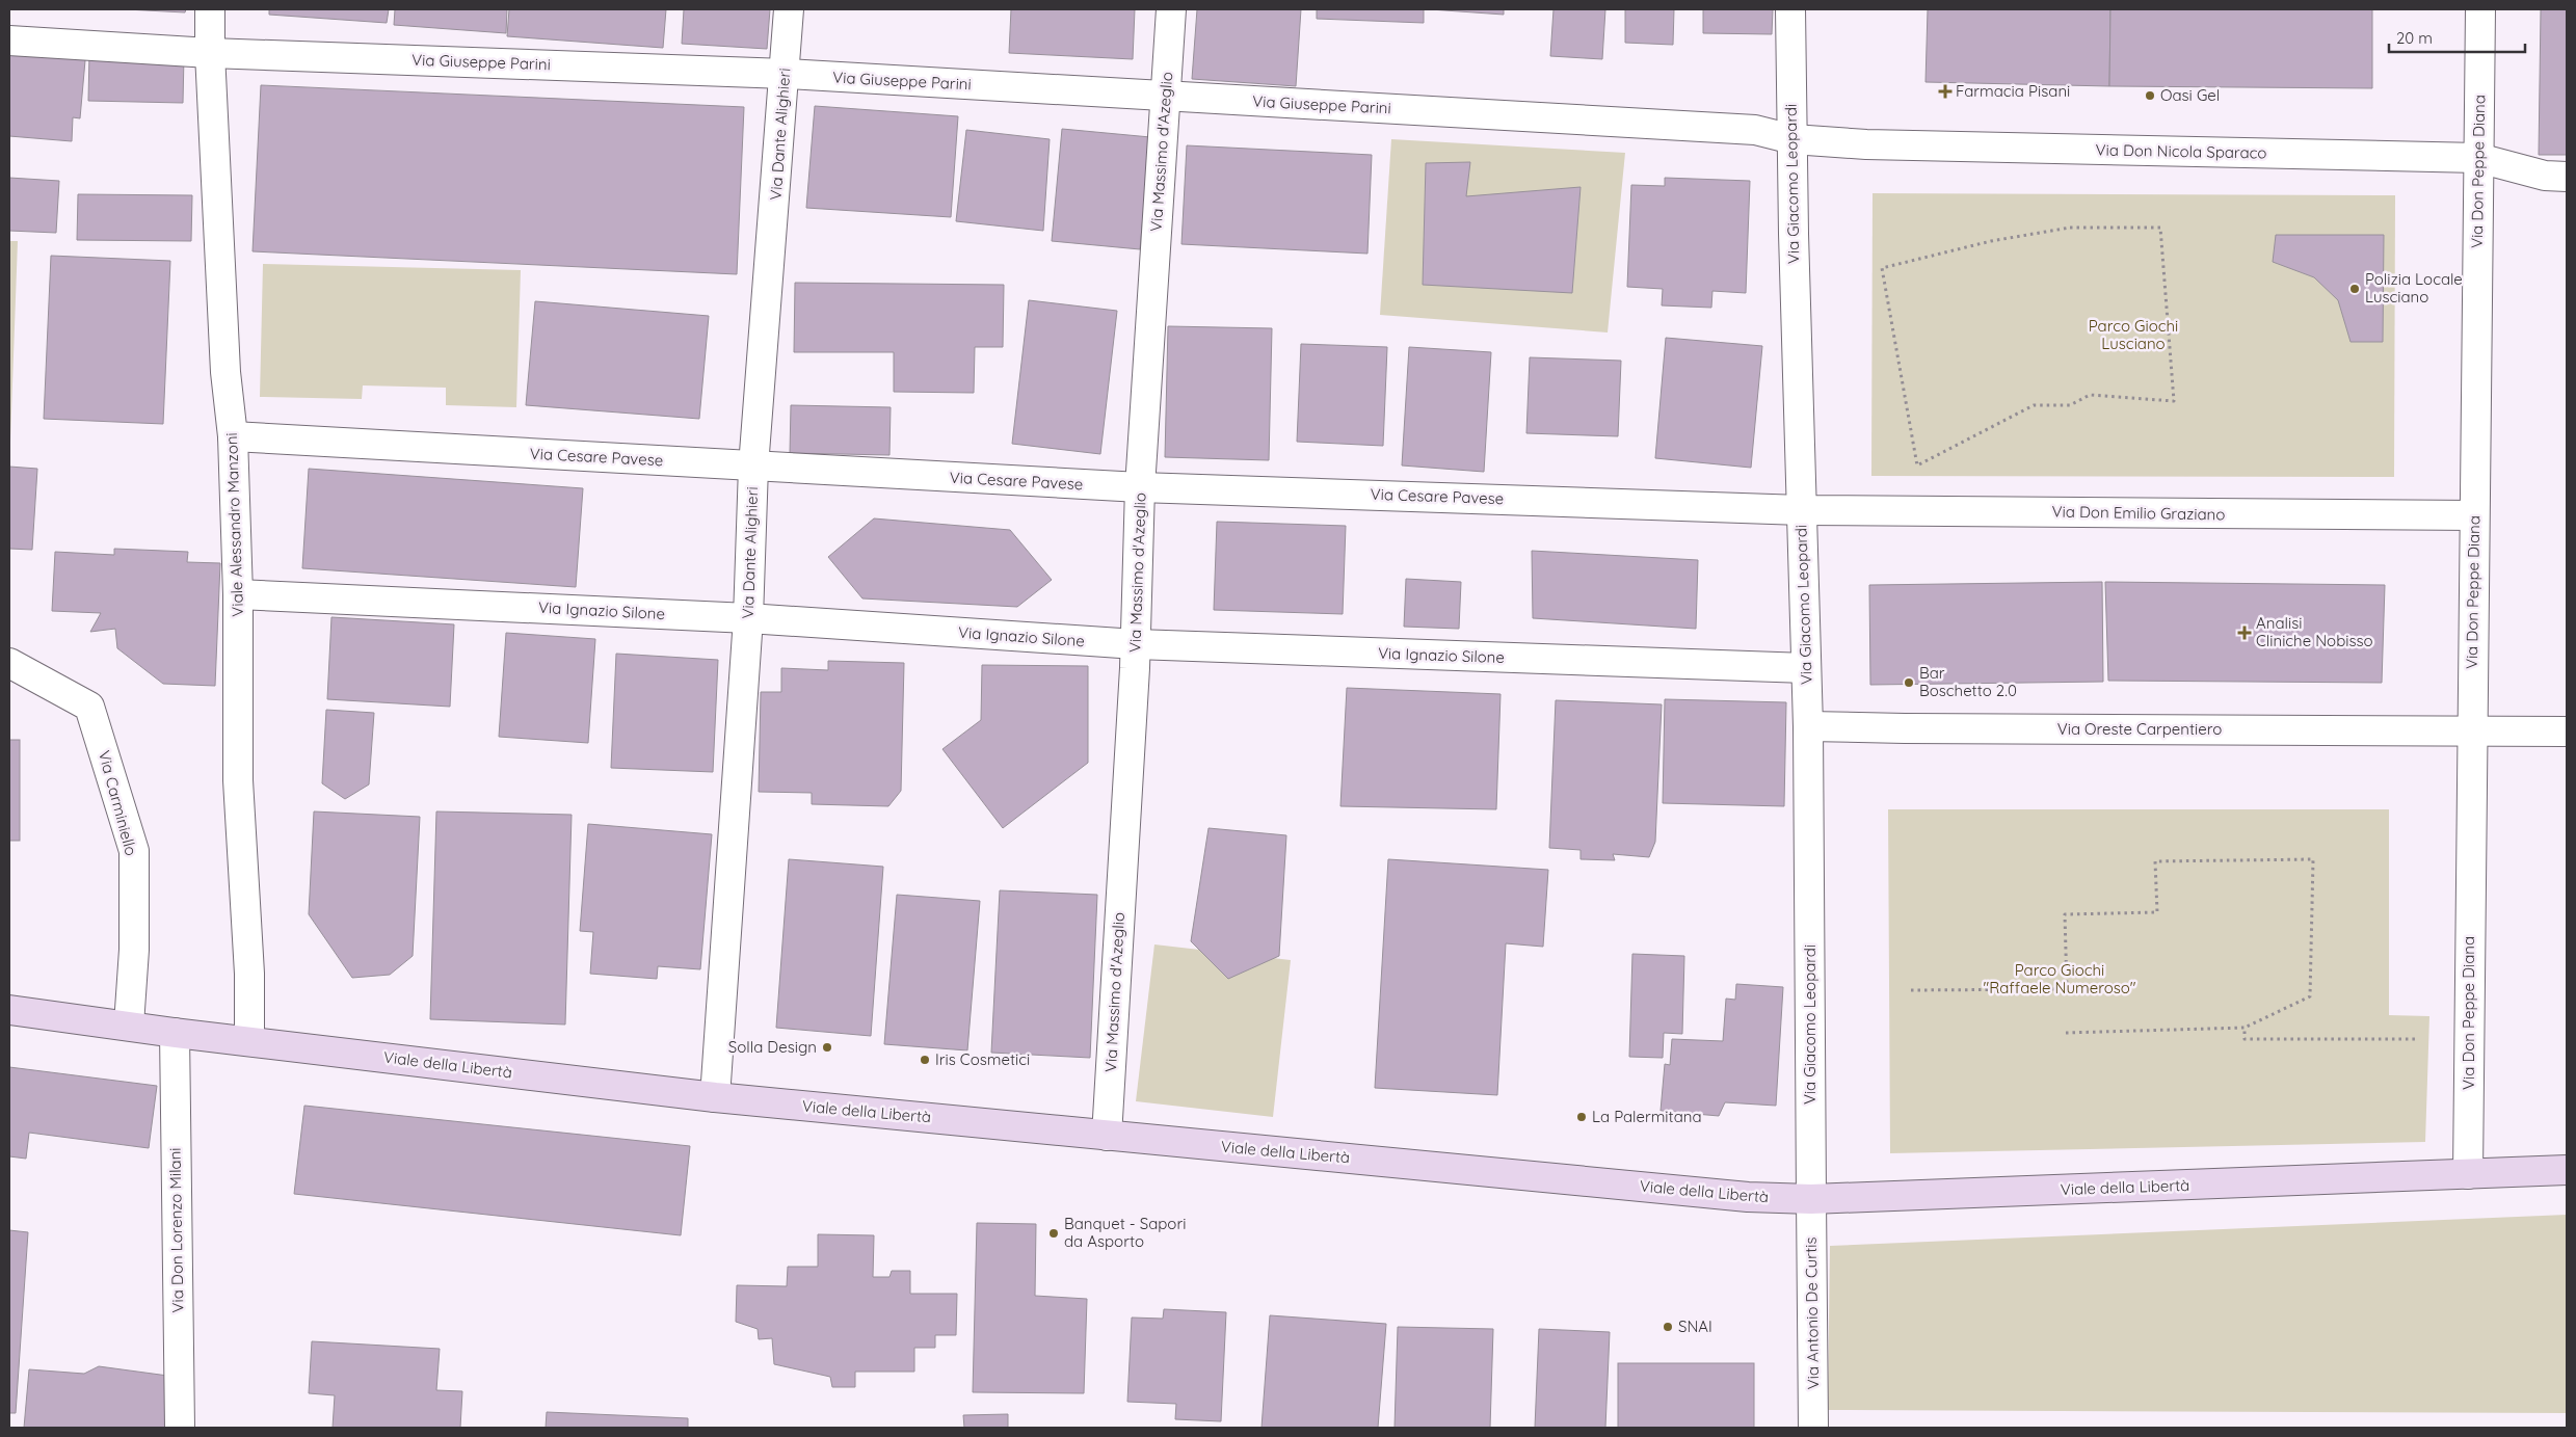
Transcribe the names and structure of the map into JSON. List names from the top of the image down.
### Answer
{
  "streets": {
    "main road": ["Viale della Libertà"],
    "street": [
      "Via Giuseppe Parini",
      "Via Dante Alighieri",
      "Via Massimo d'Azeglio",
      "Via Don Nicola Sparaco",
      "Via Don Peppe Diana",
      "Via Giacomo Leopardi",
      "Via Cesare Pavese",
      "Via Don Emilio Graziano",
      "Viale Alessandro Manzoni",
      "Via Ignazio Silone",
      "Via Oreste Carpentiero",
      "Via Carminiello",
      "Via Don Lorenzo Milani",
      "Via Antonio De Curtis"
    ]
  },
  "crossings": [
    ["Via Giuseppe Parini", "Via Dante Alighieri"],
    ["Via Giuseppe Parini", "Via Massimo d'Azeglio"],
    ["Via Giuseppe Parini", "Via Don Nicola Sparaco"],
    ["Via Giuseppe Parini", "Via Giacomo Leopardi"],
    ["Via Giuseppe Parini", "Viale Alessandro Manzoni"],
    ["Via Dante Alighieri", "Via Cesare Pavese"],
    ["Via Dante Alighieri", "Via Ignazio Silone"],
    ["Via Dante Alighieri", "Viale della Libertà"],
    ["Via Massimo d'Azeglio", "Via Cesare Pavese"],
    ["Via Massimo d'Azeglio", "Via Ignazio Silone"],
    ["Via Massimo d'Azeglio", "Viale della Libertà"],
    ["Via Don Nicola Sparaco", "Via Don Peppe Diana"],
    ["Via Don Nicola Sparaco", "Via Giacomo Leopardi"],
    ["Via Don Peppe Diana", "Via Don Emilio Graziano"],
    ["Via Don Peppe Diana", "Via Oreste Carpentiero"],
    ["Via Don Peppe Diana", "Viale della Libertà"],
    ["Via Giacomo Leopardi", "Via Cesare Pavese"],
    ["Via Giacomo Leopardi", "Via Don Emilio Graziano"],
    ["Via Giacomo Leopardi", "Via Ignazio Silone"],
    ["Via Giacomo Leopardi", "Via Oreste Carpentiero"],
    ["Via Giacomo Leopardi", "Viale della Libertà"],
    ["Via Giacomo Leopardi", "Via Antonio De Curtis"],
    ["Via Cesare Pavese", "Via Don Emilio Graziano"],
    ["Via Cesare Pavese", "Viale Alessandro Manzoni"],
    ["Viale Alessandro Manzoni", "Via Ignazio Silone"],
    ["Viale Alessandro Manzoni", "Viale della Libertà"],
    ["Via Carminiello", "Viale della Libertà"],
    ["Viale della Libertà", "Via Don Lorenzo Milani"],
    ["Viale della Libertà", "Via Antonio De Curtis"]
  ],
  "parks": ["Parco Giochi Lusciano", "Parco Giochi \"Raffaele Numeroso\""],
  "places": {
    "health": ["Farmacia Pisani", "Analisi Cliniche Nobisso"],
    "other": [
      "Oasi Gel",
      "Polizia Locale Lusciano",
      "Bar Boschetto 2.0",
      "Solla Design",
      "Iris Cosmetici",
      "La Palermitana",
      "Banquet - Sapori da Asporto",
      "SNAI"
    ]
  },
  "scale_bar": "20 m"
}
